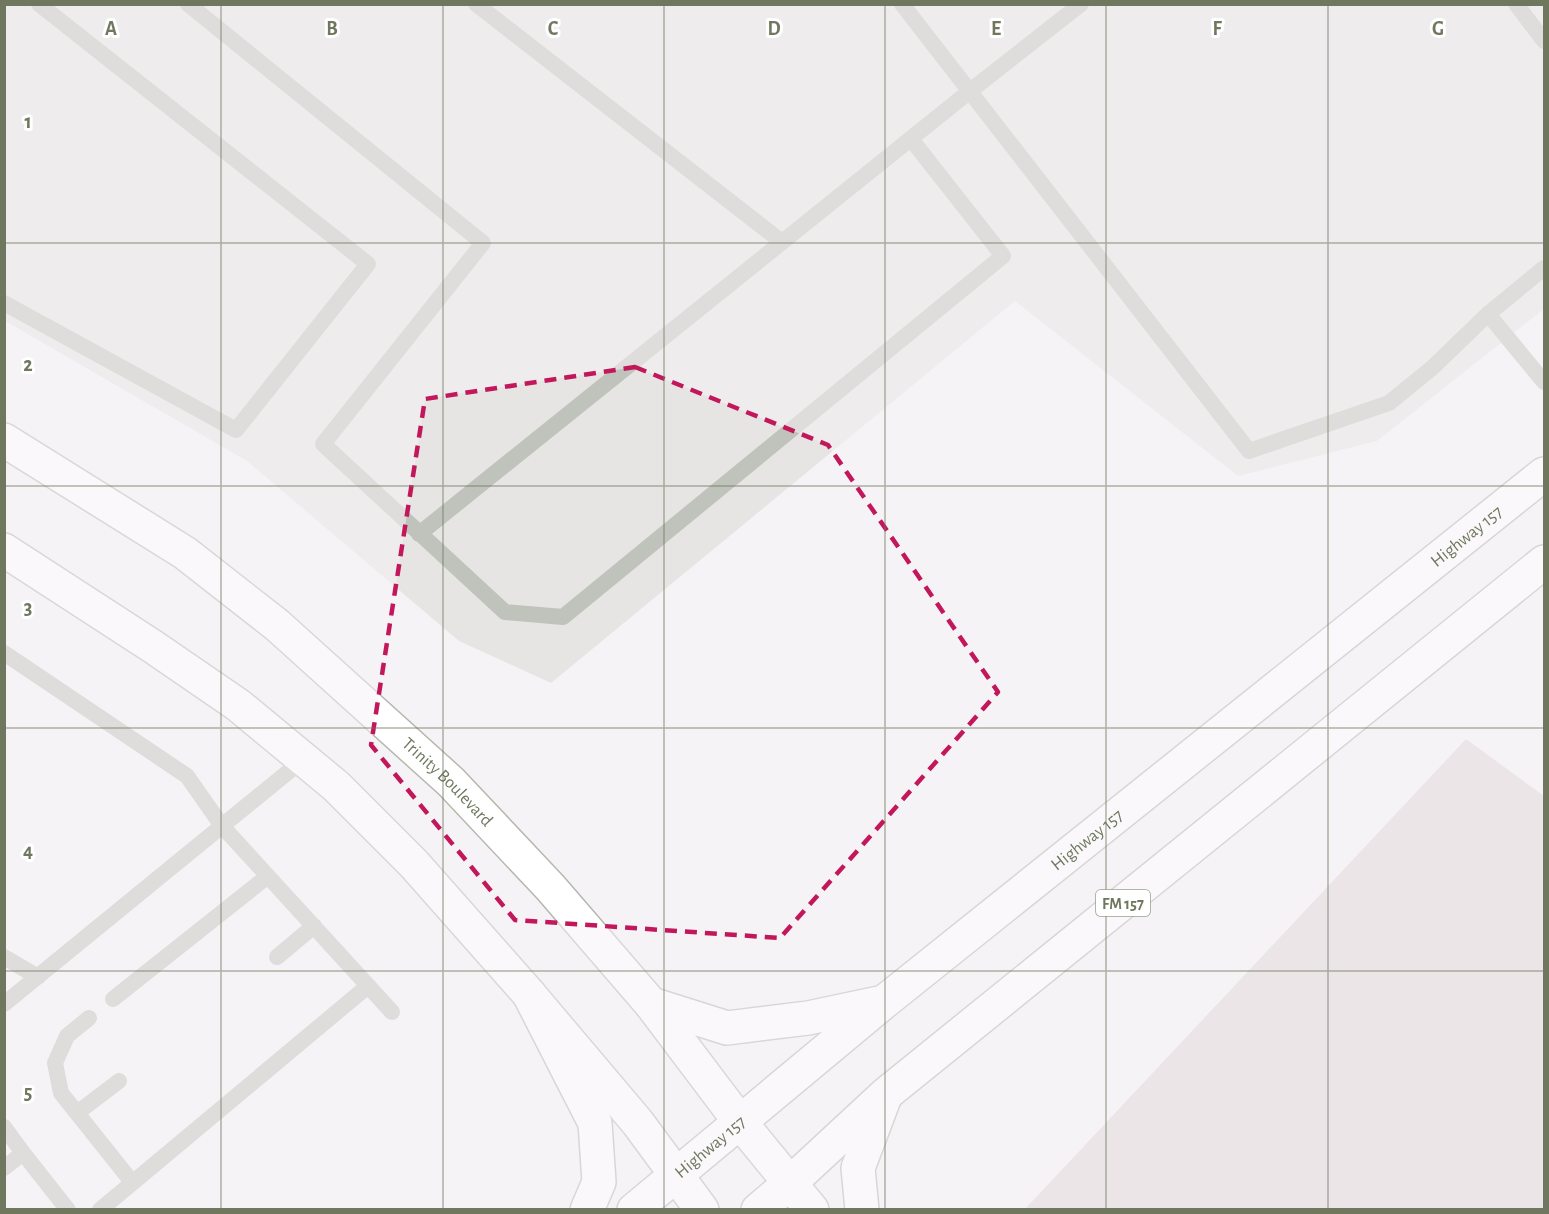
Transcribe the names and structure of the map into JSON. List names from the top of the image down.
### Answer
{
  "streets": {
    "main road": ["Highway 157", "Trinity Boulevard", "FM 157"]
  },
  "crossings": [
    ["Highway 157", "Trinity Boulevard"],
    ["Trinity Boulevard", "FM 157"]
  ],
  "grid": {
    "columns": [
      "A",
      "B",
      "C",
      "D",
      "E",
      "F",
      "G"
    ],
    "rows": [
      "1",
      "2",
      "3",
      "4",
      "5"
    ]
  }
}
